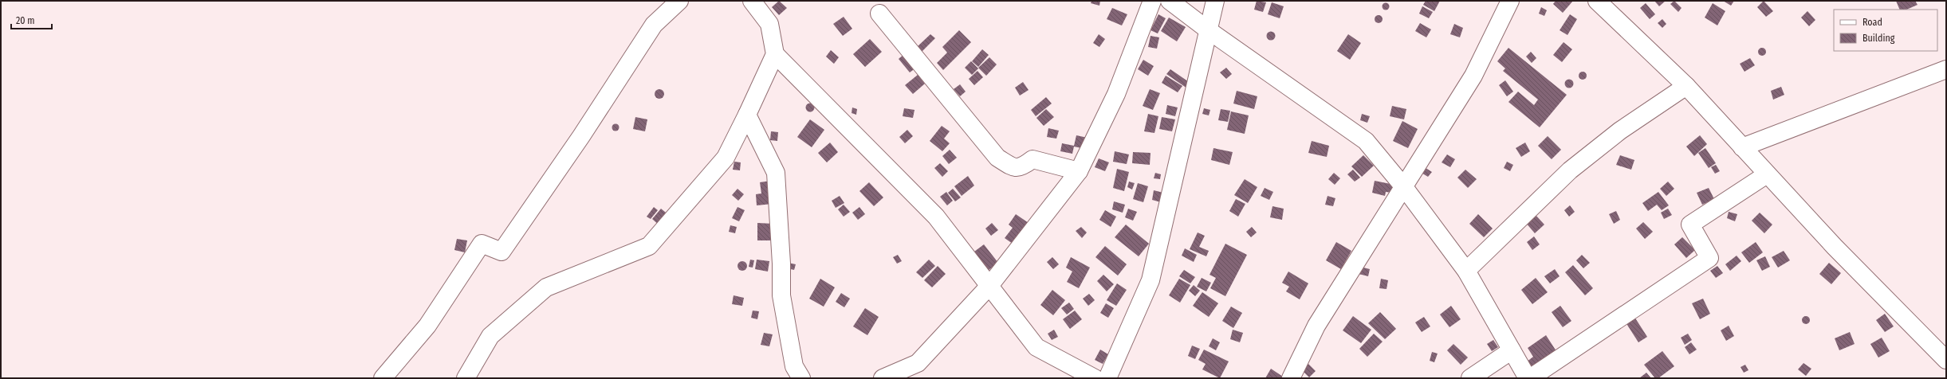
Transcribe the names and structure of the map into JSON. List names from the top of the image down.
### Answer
{
  "legend": ["Road", "Building"],
  "scale_bar": "20 m"
}
